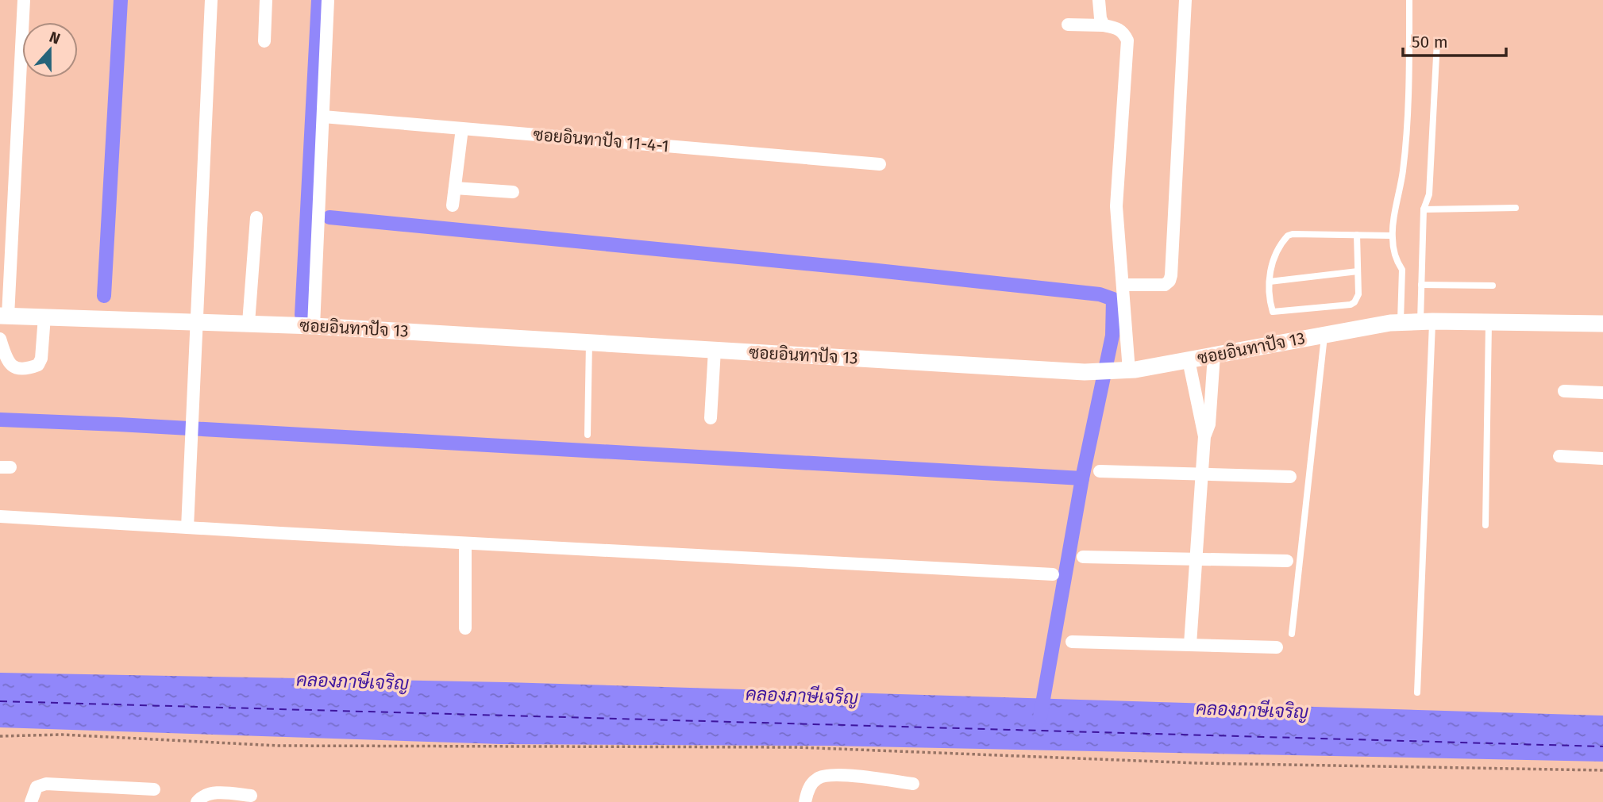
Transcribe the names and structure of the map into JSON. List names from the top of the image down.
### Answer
{
  "streets": {
    "street": ["ซอยอินทาปัจ 11-4-1", "ซอยอินทาปัจ 13"]
  },
  "water": ["คลองภาษีเจริญ"],
  "scale_bar": "50 m",
  "north": "top"
}
